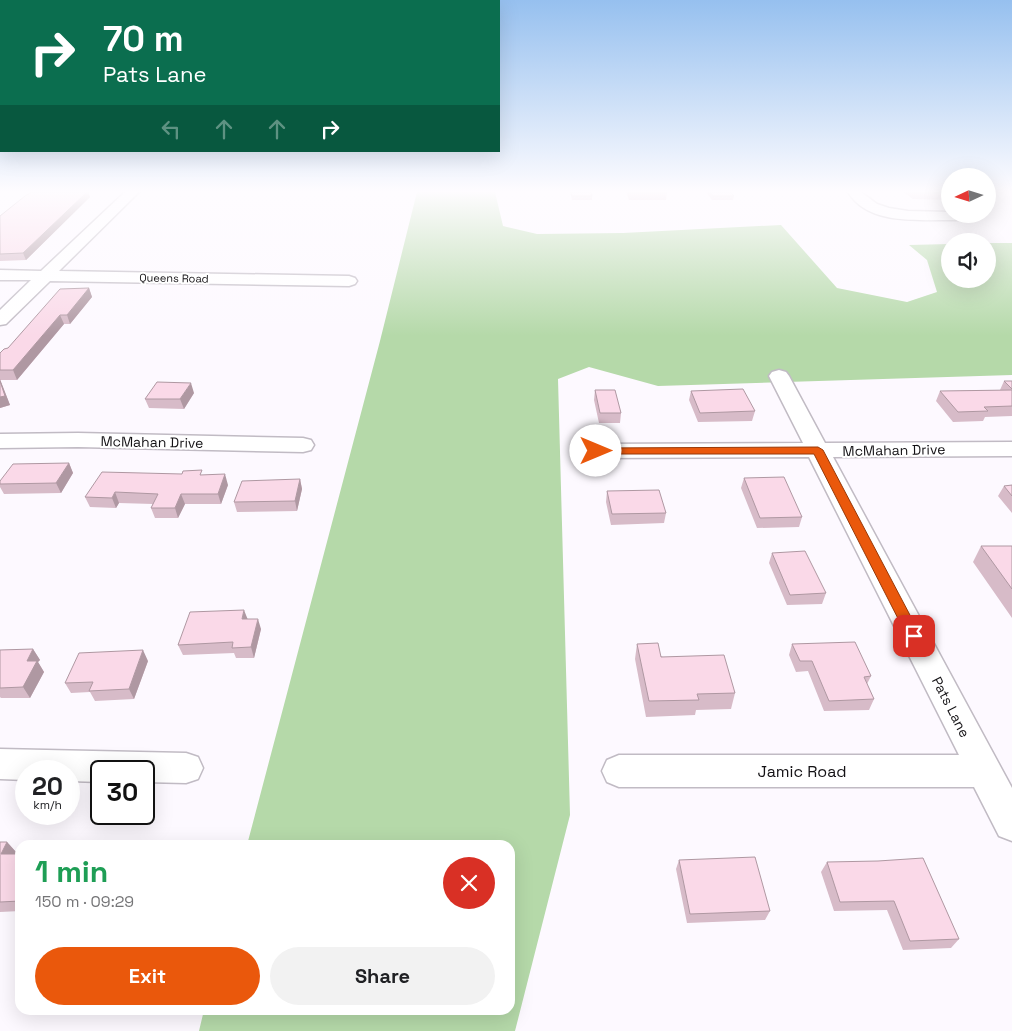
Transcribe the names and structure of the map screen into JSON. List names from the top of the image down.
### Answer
{
  "streets": {
    "street": [
      "Queens Road",
      "McMahan Drive",
      "Pats Lane",
      "Jamic Road"
    ]
  },
  "crossings": [
    ["McMahan Drive", "Pats Lane"],
    ["Pats Lane", "Jamic Road"]
  ],
  "north": "left",
  "page": {
    "turn": ["70 m", "Pats Lane"],
    "speed": "20 km/h",
    "limit": "30",
    "heading": ["1 min", "150 m · 09:29"],
    "buttons": ["Exit", "Share"]
  }
}
